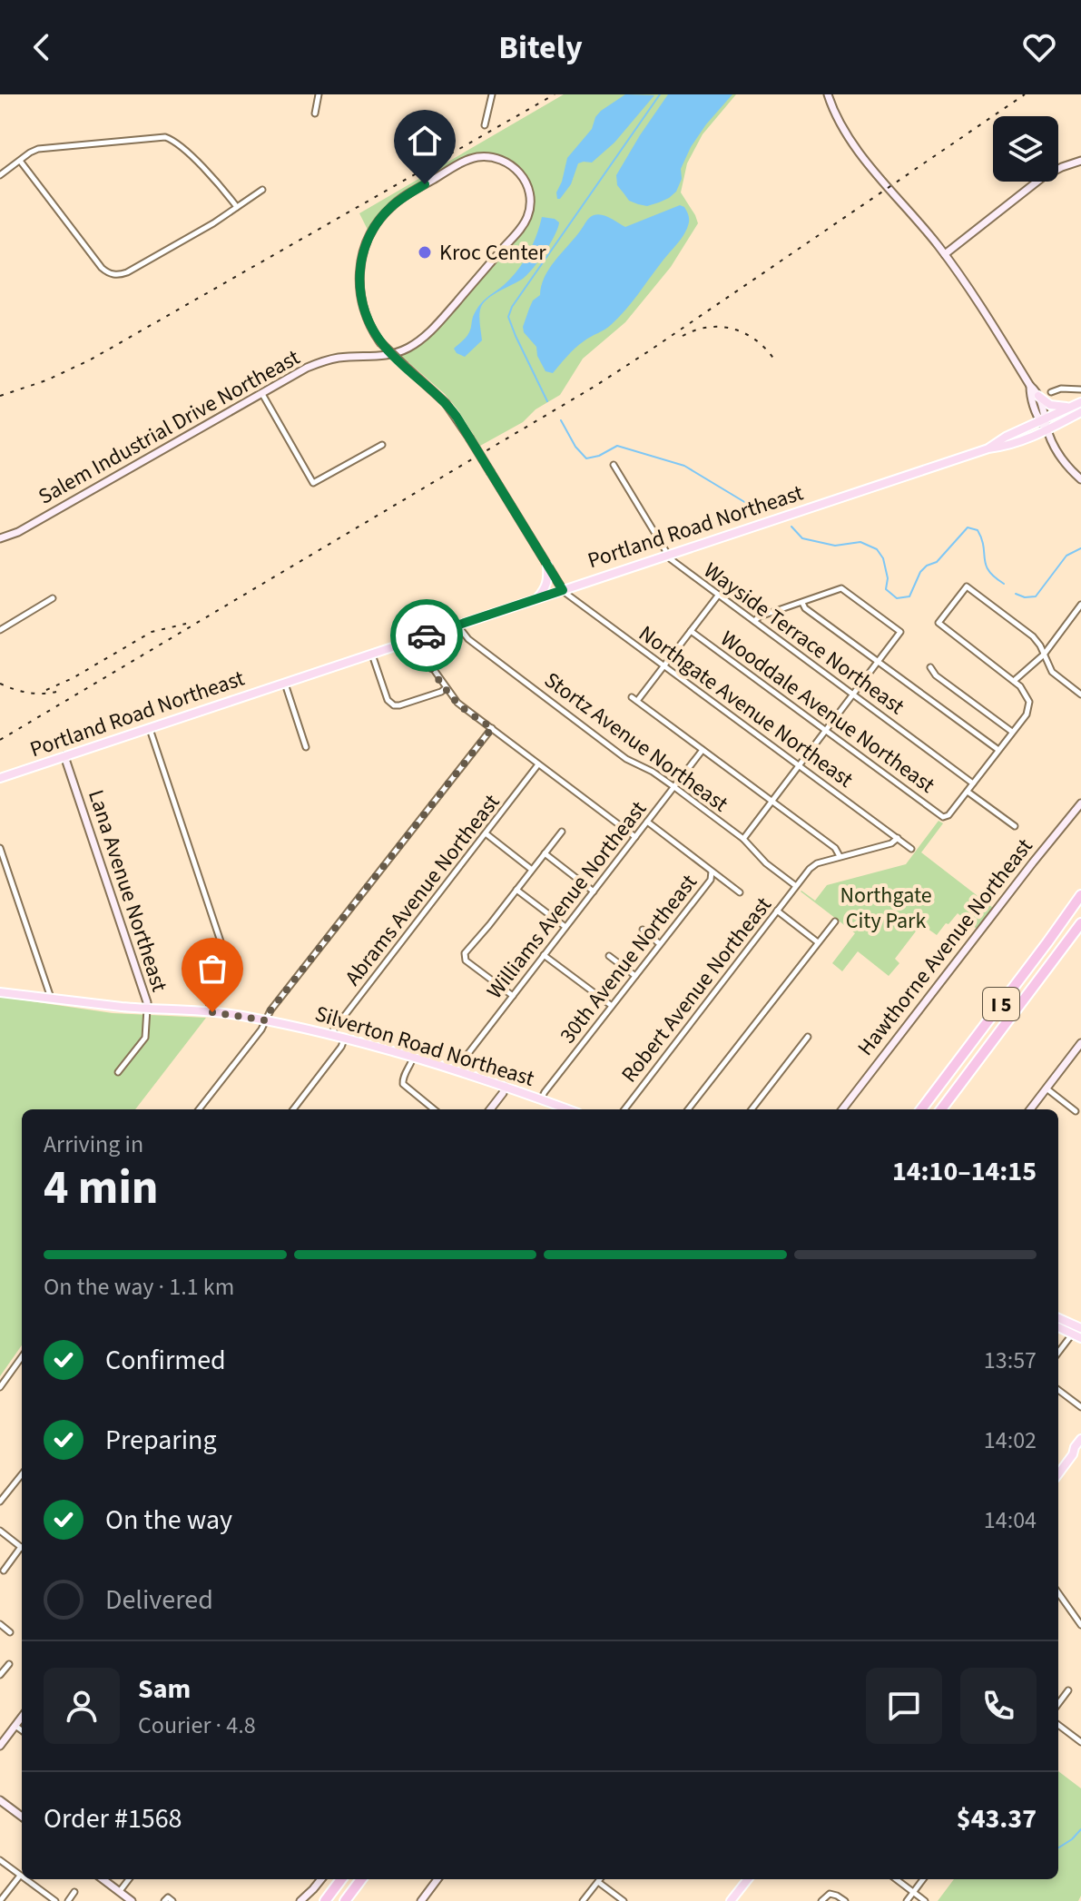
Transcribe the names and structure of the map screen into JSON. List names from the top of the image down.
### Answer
{
  "streets": {
    "highway": ["I 5"],
    "main road": ["Portland Road Northeast", "Silverton Road Northeast"],
    "street": [
      "Salem Industrial Drive Northeast",
      "Wayside Terrace Northeast",
      "Northgate Avenue Northeast",
      "Wooddale Avenue Northeast",
      "Stortz Avenue Northeast",
      "Abrams Avenue Northeast",
      "Lana Avenue Northeast",
      "Williams Avenue Northeast",
      "Hawthorne Avenue Northeast",
      "30th Avenue Northeast",
      "Robert Avenue Northeast"
    ]
  },
  "crossings": [
    ["Salem Industrial Drive Northeast", "Portland Road Northeast"],
    ["Salem Industrial Drive Northeast", "Northgate Avenue Northeast"],
    ["Portland Road Northeast", "Wayside Terrace Northeast"],
    ["Portland Road Northeast", "Northgate Avenue Northeast"],
    ["Portland Road Northeast", "Stortz Avenue Northeast"],
    ["Portland Road Northeast", "Lana Avenue Northeast"],
    ["Northgate Avenue Northeast", "Robert Avenue Northeast"],
    ["Stortz Avenue Northeast", "Williams Avenue Northeast"],
    ["Stortz Avenue Northeast", "Robert Avenue Northeast"],
    ["Abrams Avenue Northeast", "Silverton Road Northeast"],
    ["Lana Avenue Northeast", "Silverton Road Northeast"],
    ["Williams Avenue Northeast", "Silverton Road Northeast"],
    ["30th Avenue Northeast", "Silverton Road Northeast"]
  ],
  "parks": ["Northgate City Park"],
  "places": ["Kroc Center"],
  "page": {
    "header": "Bitely",
    "heading": ["4 min", "Arriving in", "14:10–14:15"],
    "panel": [
      "Sam",
      "Courier · 4.8",
      "Order #1568",
      "$43.37"
    ],
    "bar": "On the way · 1.1 km",
    "list": [
      ["Confirmed", "13:57"],
      ["Preparing", "14:02"],
      ["On the way", "14:04"],
      "Delivered"
    ]
  }
}
